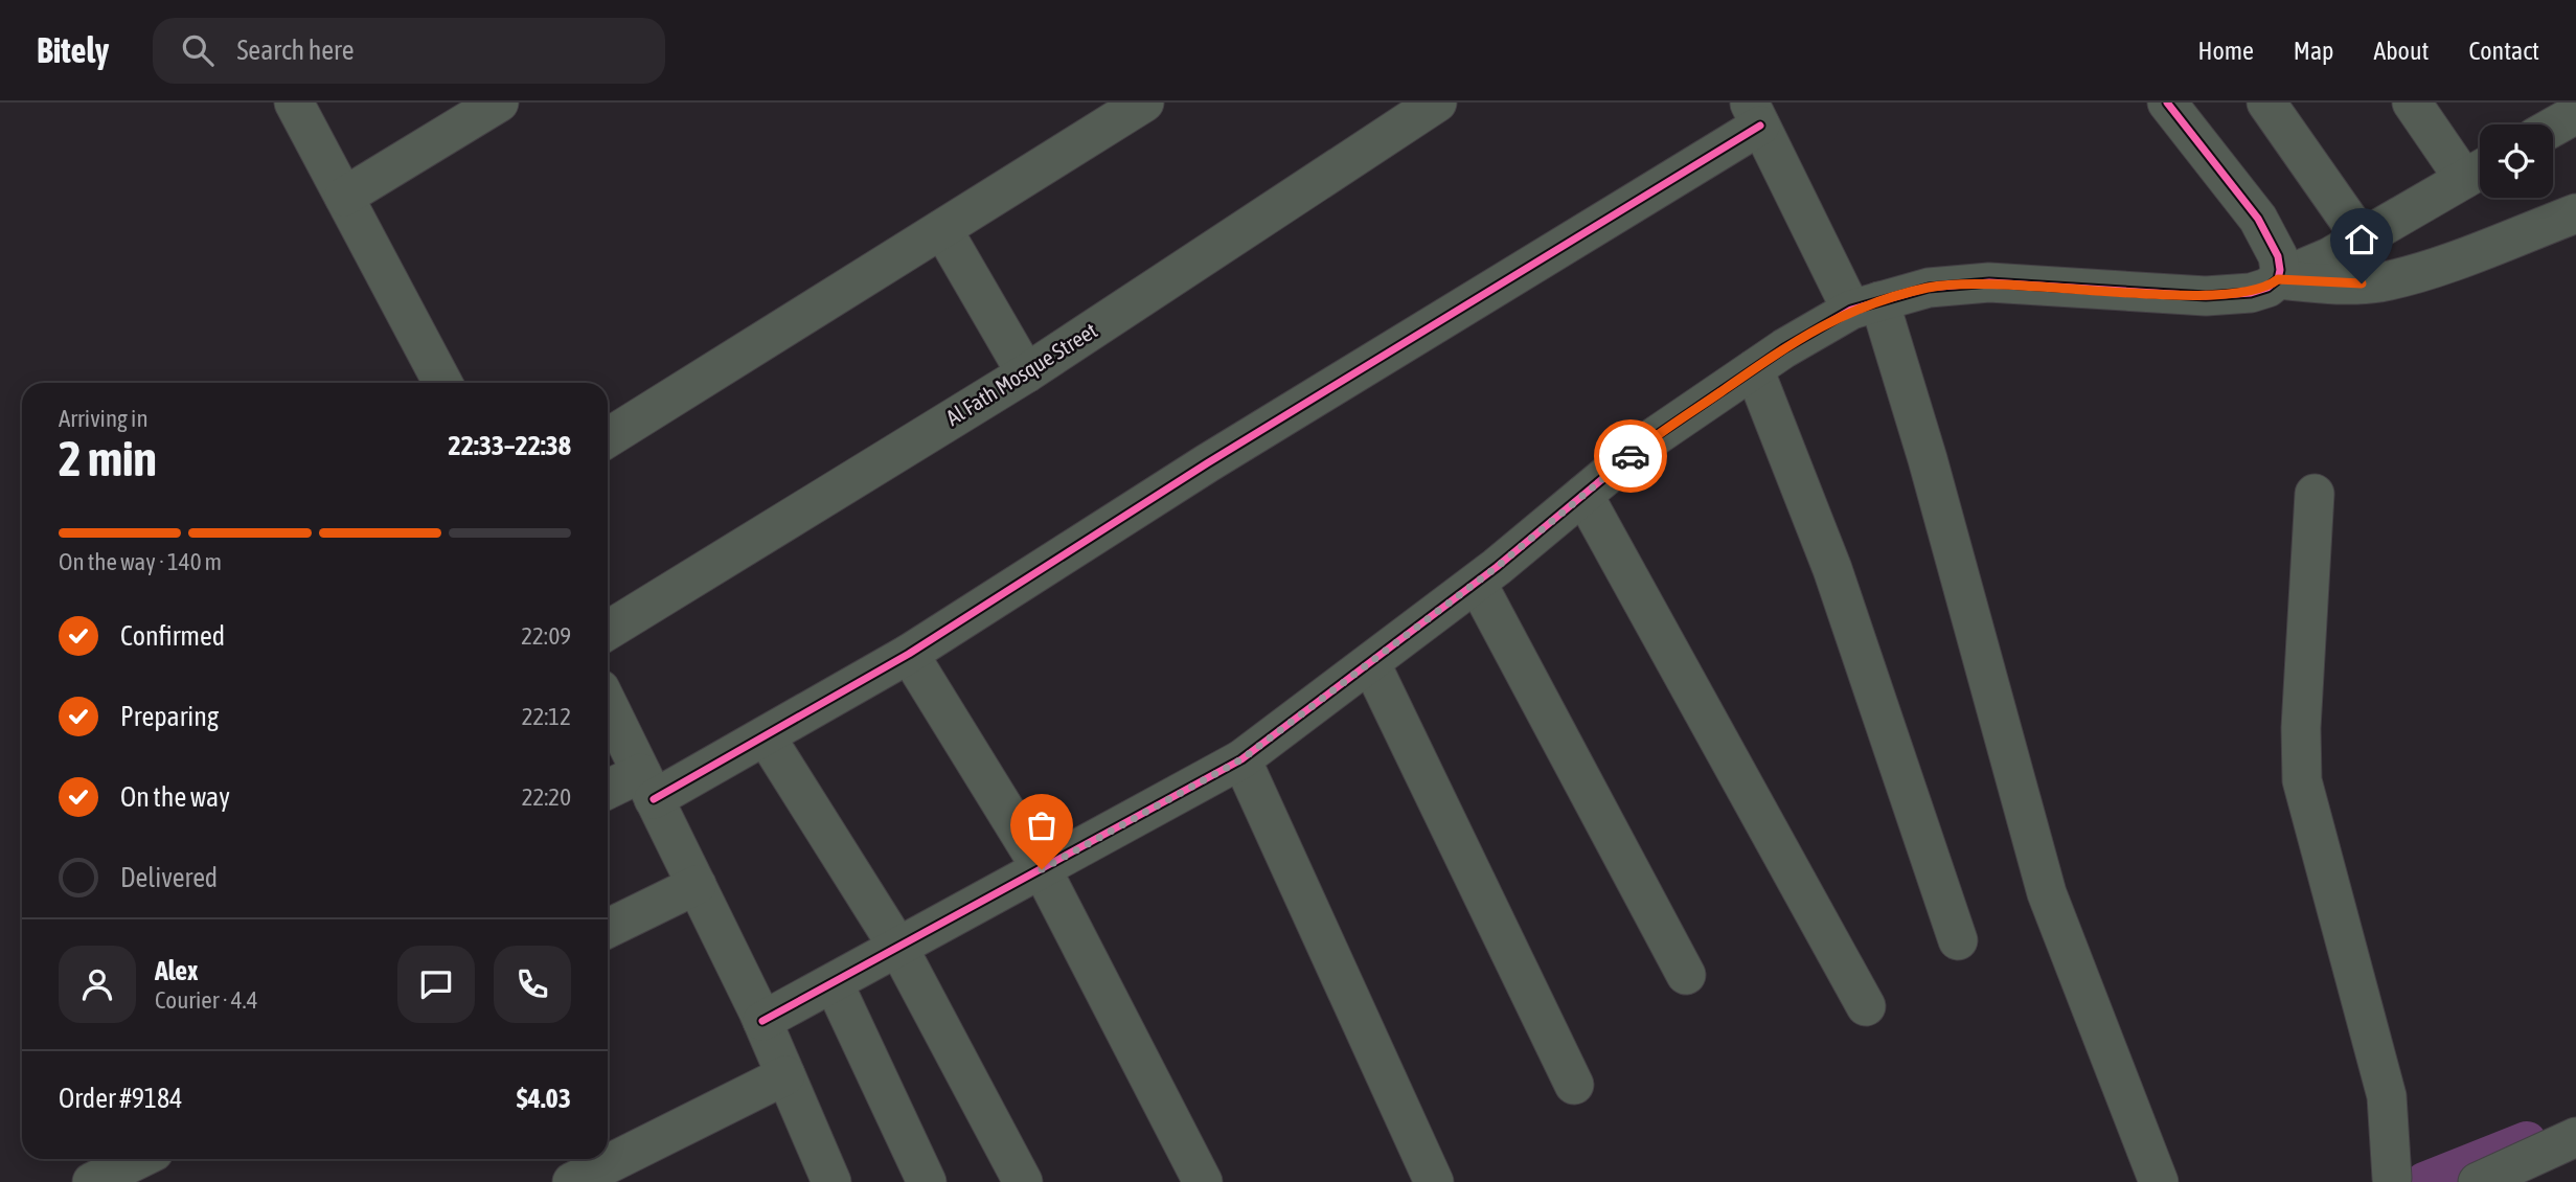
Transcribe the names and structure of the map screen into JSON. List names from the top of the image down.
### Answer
{
  "streets": {
    "street": ["Al Fath Mosque Street"]
  },
  "page": {
    "header": "Bitely",
    "search": "Search here",
    "nav": [
      "Home",
      "Map",
      "About",
      "Contact"
    ],
    "heading": ["2 min", "Arriving in", "22:33–22:38"],
    "panel": [
      "Alex",
      "Courier · 4.4",
      "Order #9184",
      "$4.03"
    ],
    "bar": "On the way · 140 m",
    "list": [
      ["Confirmed", "22:09"],
      ["Preparing", "22:12"],
      ["On the way", "22:20"],
      "Delivered"
    ]
  }
}
